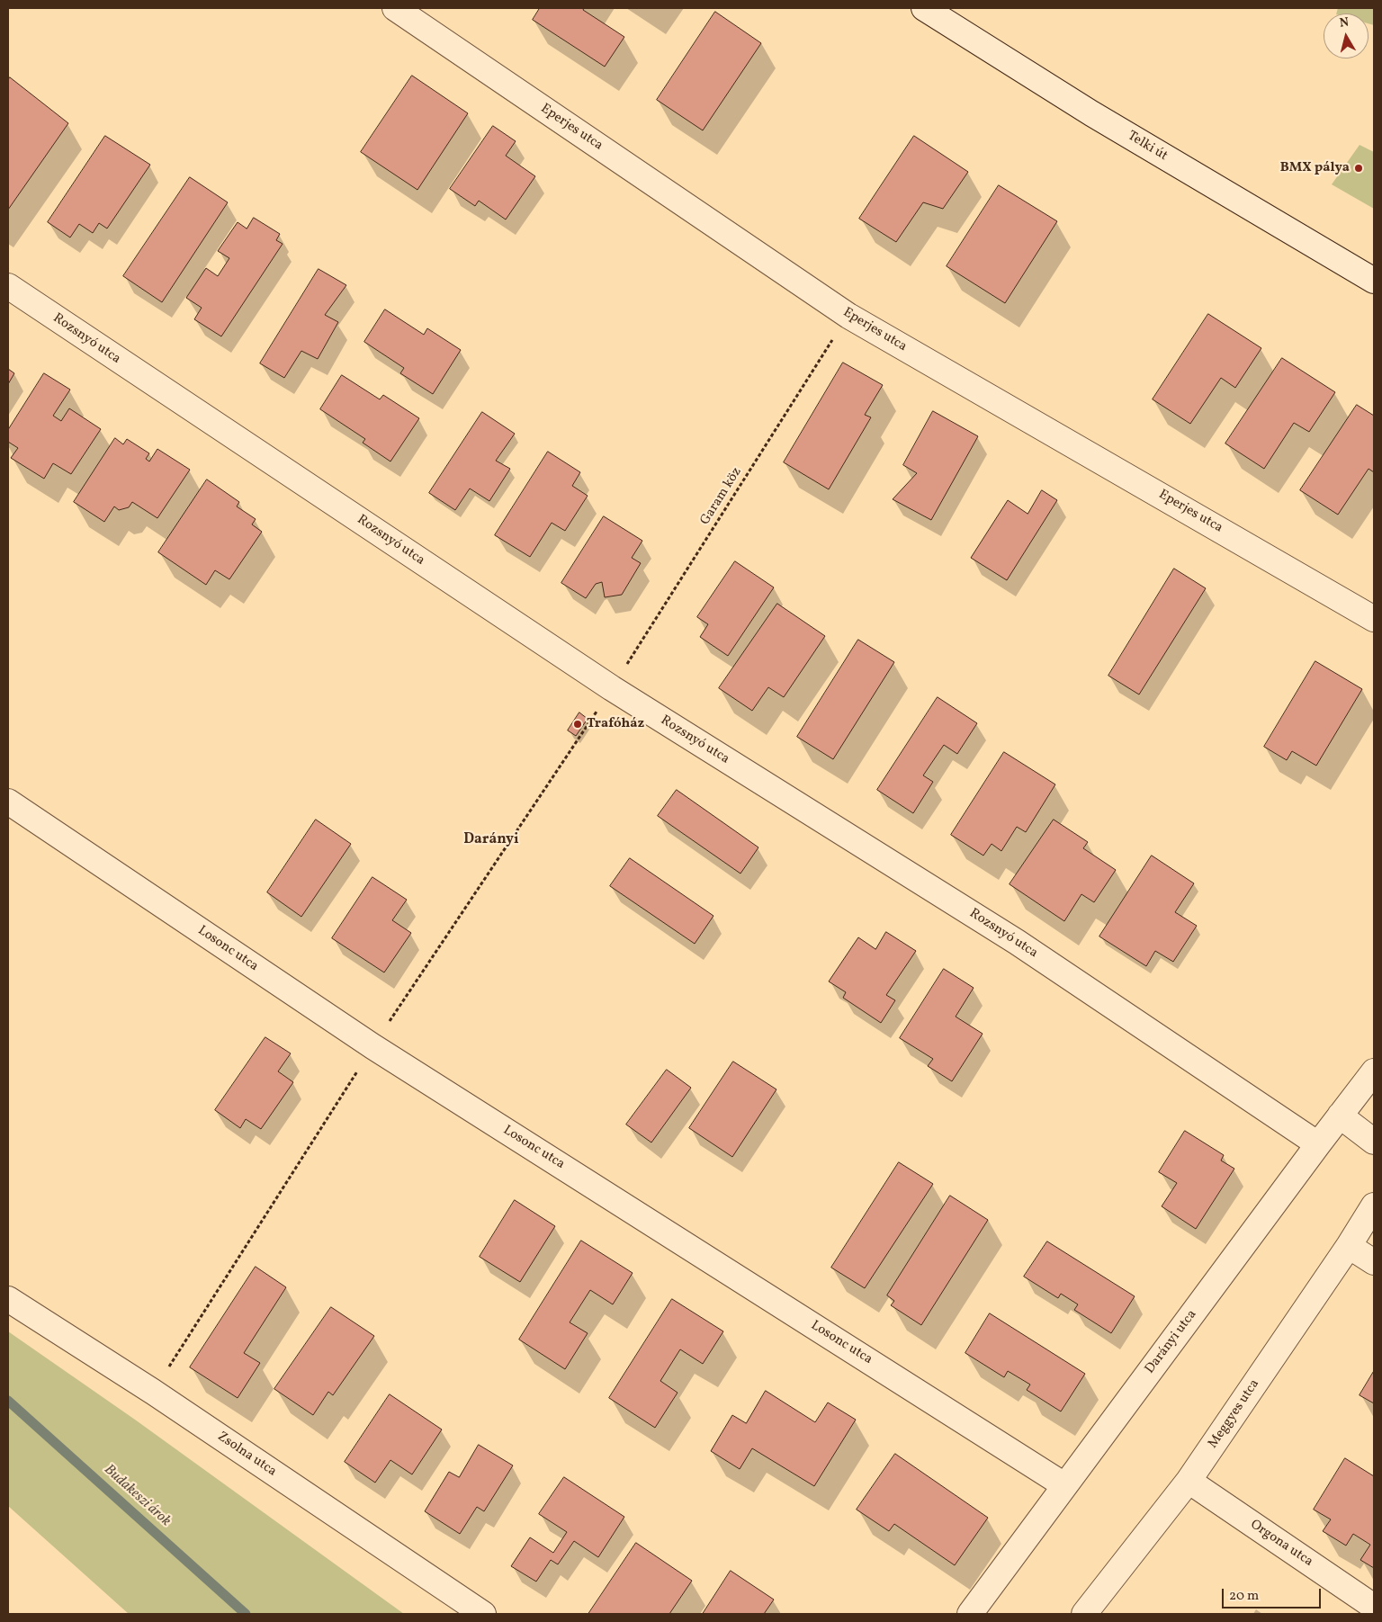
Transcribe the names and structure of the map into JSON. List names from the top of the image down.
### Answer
{
  "streets": {
    "street": [
      "Eperjes utca",
      "Telki út",
      "Rozsnyó utca",
      "Losonc utca",
      "Darányi utca",
      "Meggyes utca",
      "Zsolna utca",
      "Orgona utca"
    ],
    "path": ["Garam köz"]
  },
  "crossings": [
    ["Eperjes utca", "Garam köz"],
    ["Rozsnyó utca", "Garam köz"],
    ["Rozsnyó utca", "Darányi utca"],
    ["Losonc utca", "Darányi utca"],
    ["Meggyes utca", "Orgona utca"]
  ],
  "districts": ["Darányi"],
  "water": ["Budakeszi árok"],
  "places": ["BMX pálya", "Trafóház"],
  "scale_bar": "20 m",
  "north": "top"
}
